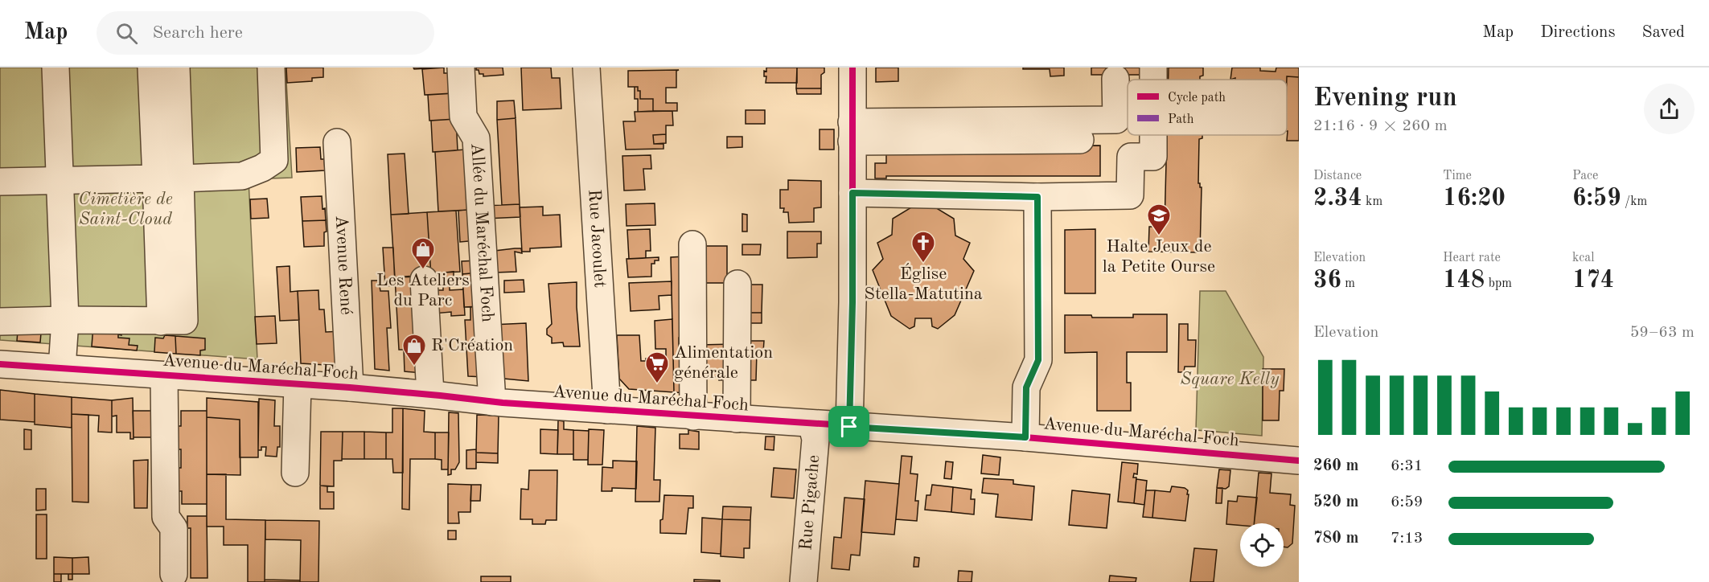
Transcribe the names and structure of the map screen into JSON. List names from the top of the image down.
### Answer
{
  "streets": {
    "street": [
      "Allée du Maréchal Foch",
      "Rue Jacoulet",
      "Avenue René",
      "Avenue du Maréchal Foch",
      "Rue Pigache"
    ]
  },
  "crossings": [
    ["Allée du Maréchal Foch", "Avenue du Maréchal Foch"],
    ["Rue Jacoulet", "Avenue du Maréchal Foch"],
    ["Avenue René", "Avenue du Maréchal Foch"],
    ["Avenue du Maréchal Foch", "Rue Pigache"]
  ],
  "parks": ["Cimetière de Saint-Cloud", "Square Kelly"],
  "places": {
    "school or university": ["Halte Jeux de la Petite Ourse"],
    "church": ["Église Stella-Matutina"],
    "shop": ["Les Ateliers du Parc", "R'Création"],
    "supermarket": ["Alimentation générale"]
  },
  "legend": ["Cycle path", "Path"],
  "page": {
    "header": "Map",
    "search": "Search here",
    "nav": ["Map", "Directions", "Saved"],
    "heading": ["Evening run", "21:16 · 9 × 260 m"],
    "stats": [
      ["Distance", "2.34 km"],
      ["Time", "16:20"],
      ["Pace", "6:59 /km"],
      ["Elevation", "36 m"],
      ["Heart rate", "148 bpm"],
      ["kcal", "174"]
    ],
    "chart": ["Elevation", "59–63 m"],
    "list": [
      {
        "name": "260 m",
        "note": "6:31"
      },
      {
        "name": "520 m",
        "note": "6:59"
      },
      {
        "name": "780 m",
        "note": "7:13"
      }
    ]
  }
}
